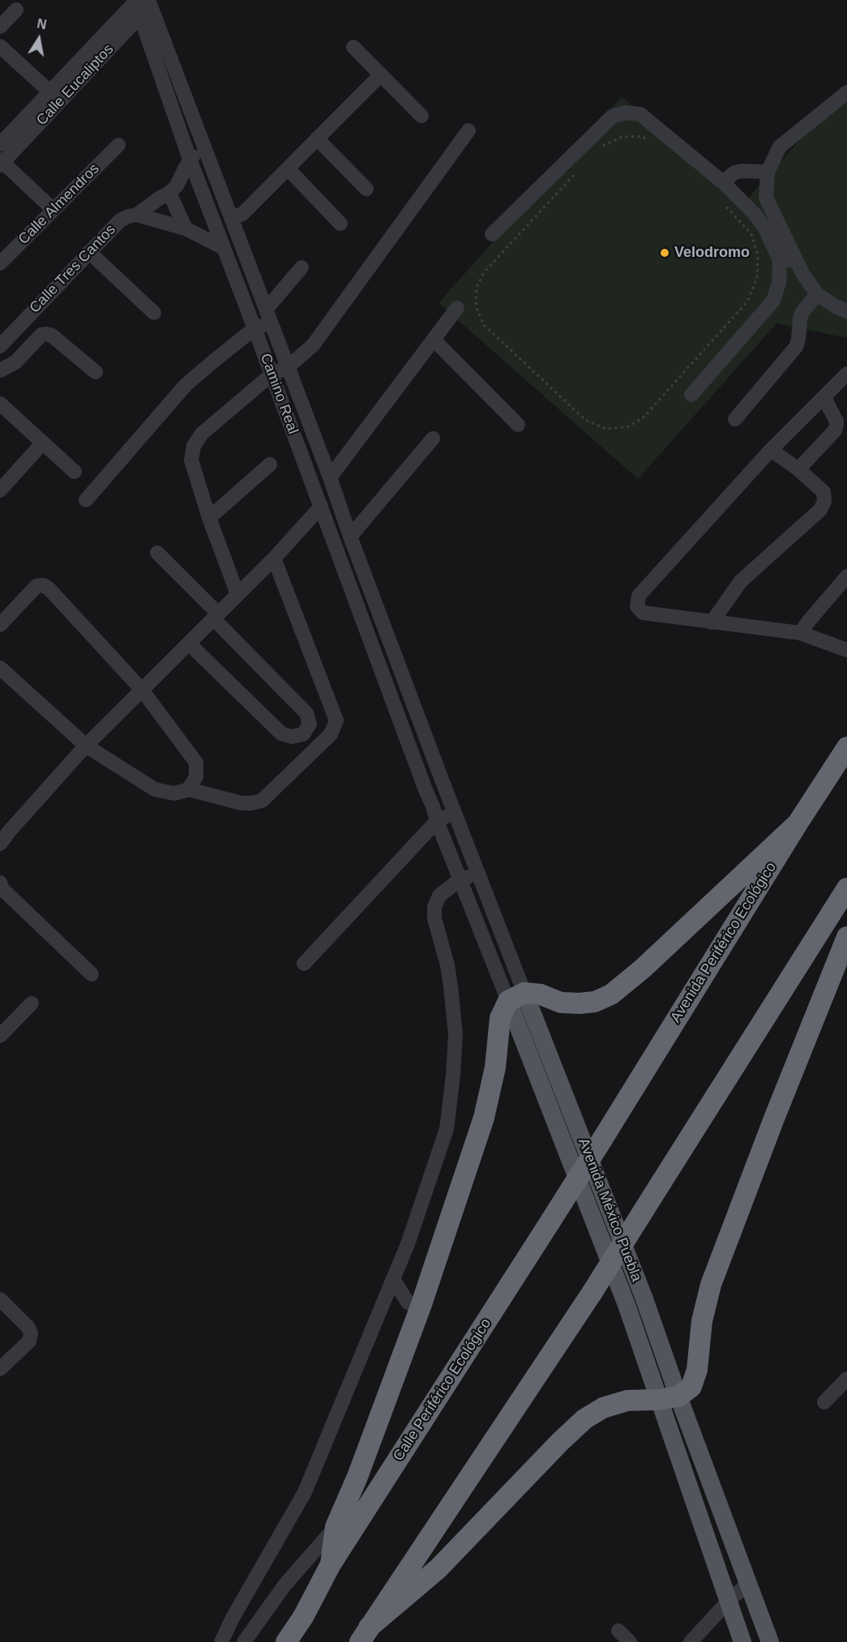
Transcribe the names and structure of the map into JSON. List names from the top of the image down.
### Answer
{
  "streets": {
    "highway": ["Avenida Periférico Ecológico", "Calle Periférico Ecológico"],
    "main road": ["Avenida México Puebla"],
    "street": [
      "Calle Eucaliptos",
      "Calle Almendros",
      "Calle Tres Cantos",
      "Camino Real"
    ]
  },
  "crossings": [
    ["Calle Eucaliptos", "Camino Real"],
    ["Calle Tres Cantos", "Camino Real"],
    ["Camino Real", "Avenida México Puebla"],
    ["Avenida Periférico Ecológico", "Calle Periférico Ecológico"]
  ],
  "places": ["Velodromo"],
  "north": "top"
}
